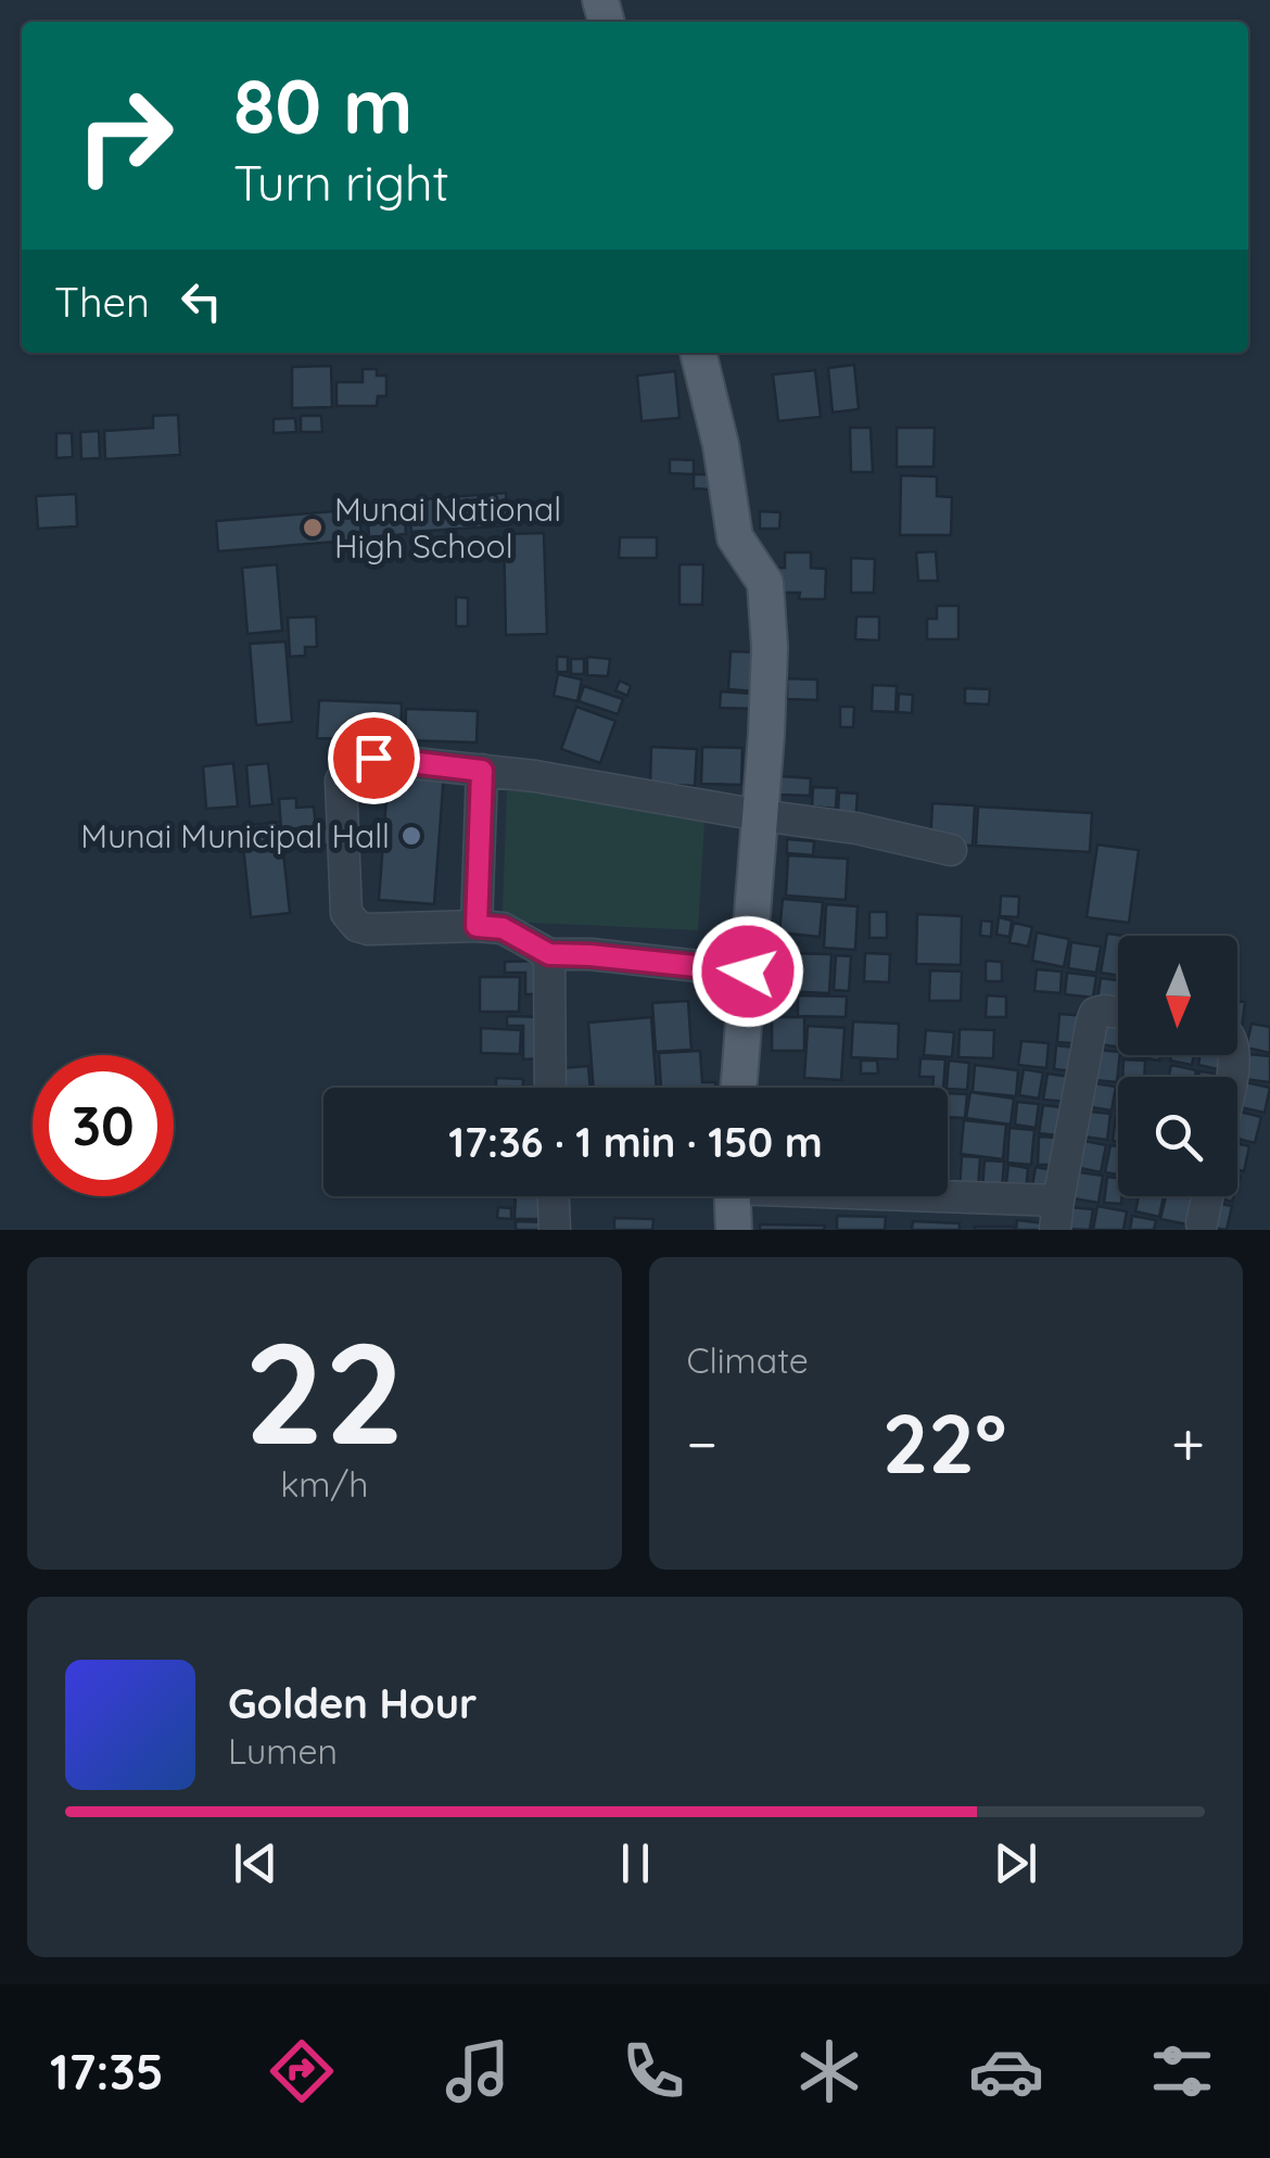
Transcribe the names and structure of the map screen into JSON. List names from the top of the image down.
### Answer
{
  "places": ["Munai National High School", "Munai Municipal Hall"],
  "north": "bottom",
  "page": {
    "turn": ["80 m", "Turn right"],
    "then": "Then",
    "limit": "30",
    "trip": "17:36 · 1 min · 150 m",
    "tile": [
      ["22", "km/h"],
      "Climate"
    ],
    "heat": ["−", "22°", "+"],
    "song": ["Golden Hour", "Lumen"],
    "tabs": "17:35"
  }
}
